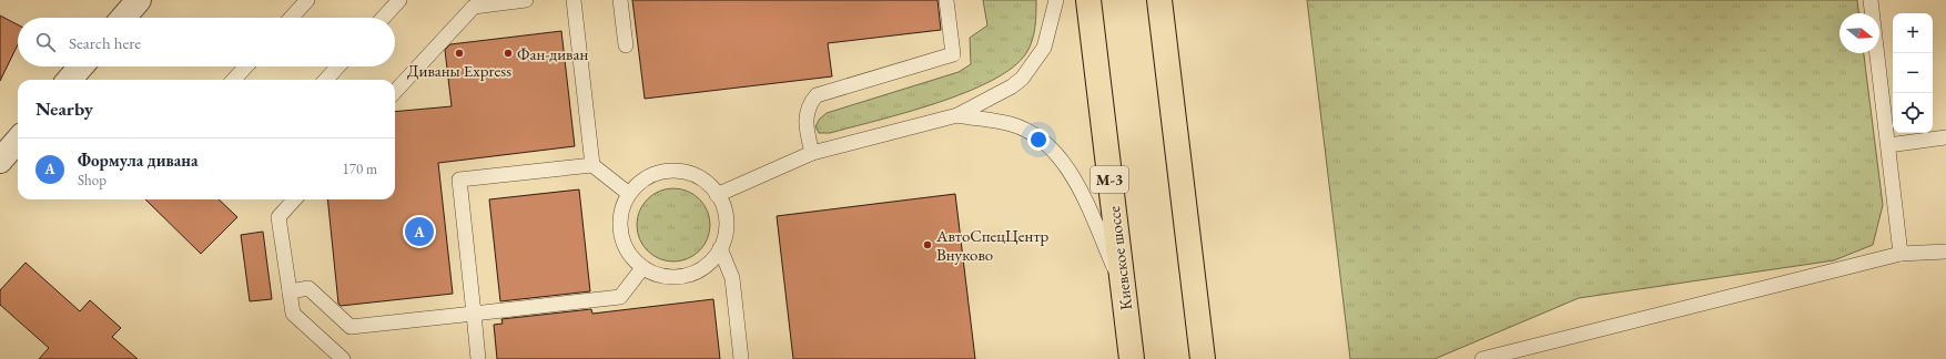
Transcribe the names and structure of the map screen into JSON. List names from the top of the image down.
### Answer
{
  "streets": {
    "highway": ["М-3", "Киевское шоссе"]
  },
  "places": ["Диваны Express", "Фан-диван", "АвтоСпецЦентр Внуково"],
  "north": "right",
  "page": {
    "map_buttons": ["+", "−"],
    "search": "Search here",
    "heading": "Nearby",
    "list": [
      {
        "mark": "A",
        "name": "Формула дивана",
        "note": "Shop",
        "value": "170 m"
      }
    ],
    "pins": "A"
  }
}
